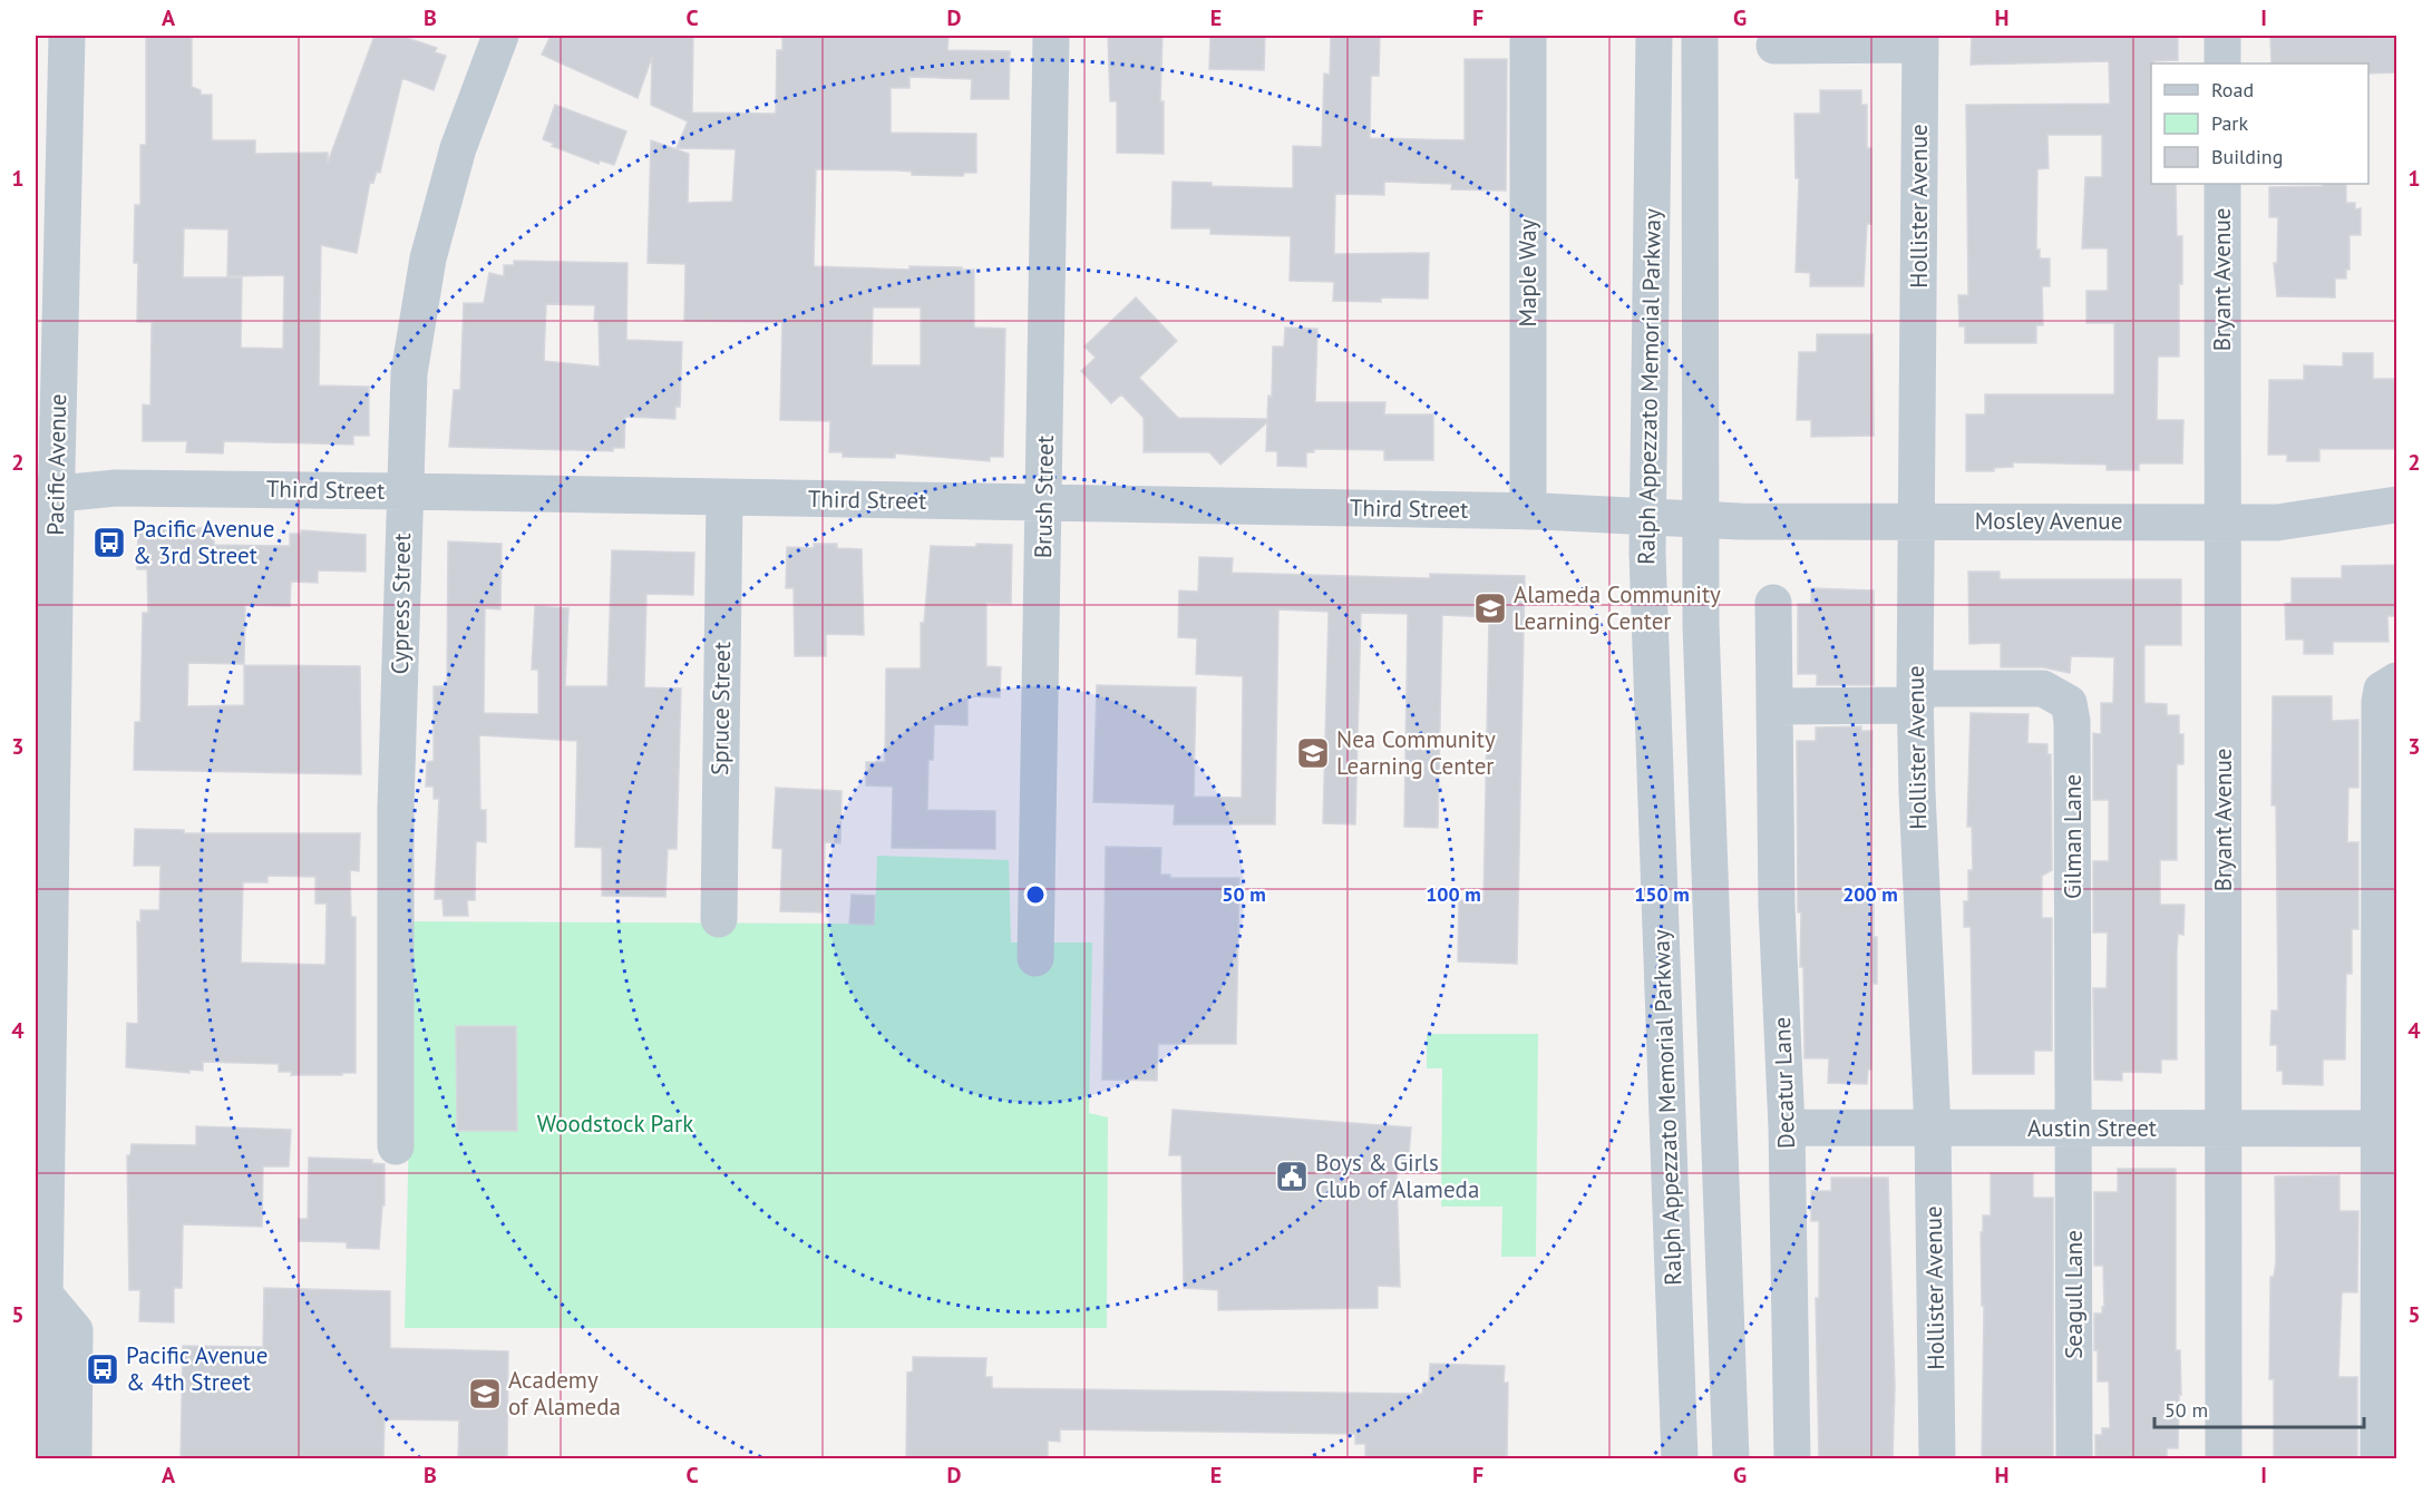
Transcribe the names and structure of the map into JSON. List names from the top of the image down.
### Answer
{
  "streets": {
    "street": [
      "Hollister Avenue",
      "Maple Way",
      "Bryant Avenue",
      "Ralph Appezzato Memorial Parkway",
      "Pacific Avenue",
      "Third Street",
      "Brush Street",
      "Mosley Avenue",
      "Cypress Street",
      "Spruce Street",
      "Gilman Lane",
      "Decatur Lane",
      "Austin Street",
      "Seagull Lane"
    ]
  },
  "crossings": [
    ["Hollister Avenue", "Mosley Avenue"],
    ["Hollister Avenue", "Gilman Lane"],
    ["Hollister Avenue", "Austin Street"],
    ["Maple Way", "Third Street"],
    ["Bryant Avenue", "Mosley Avenue"],
    ["Bryant Avenue", "Austin Street"],
    ["Ralph Appezzato Memorial Parkway", "Third Street"],
    ["Ralph Appezzato Memorial Parkway", "Mosley Avenue"],
    ["Pacific Avenue", "Third Street"],
    ["Third Street", "Brush Street"],
    ["Third Street", "Mosley Avenue"],
    ["Third Street", "Cypress Street"],
    ["Third Street", "Spruce Street"],
    ["Gilman Lane", "Austin Street"],
    ["Gilman Lane", "Seagull Lane"],
    ["Decatur Lane", "Austin Street"],
    ["Austin Street", "Seagull Lane"]
  ],
  "parks": ["Woodstock Park"],
  "places": {
    "bus stop": ["Pacific Avenue & 3rd Street", "Pacific Avenue & 4th Street"],
    "school or university": ["Alameda Community Learning Center", "Nea Community Learning Center", "Academy of Alameda"],
    "public building": ["Boys & Girls Club of Alameda"]
  },
  "legend": ["Road", "Park", "Building"],
  "scale_bar": "50 m",
  "grid": {
    "columns": [
      "A",
      "B",
      "C",
      "D",
      "E",
      "F",
      "G",
      "H",
      "I"
    ],
    "rows": [
      "1",
      "2",
      "3",
      "4",
      "5"
    ]
  },
  "rings": [
    "50 m",
    "100 m",
    "150 m",
    "200 m"
  ]
}
